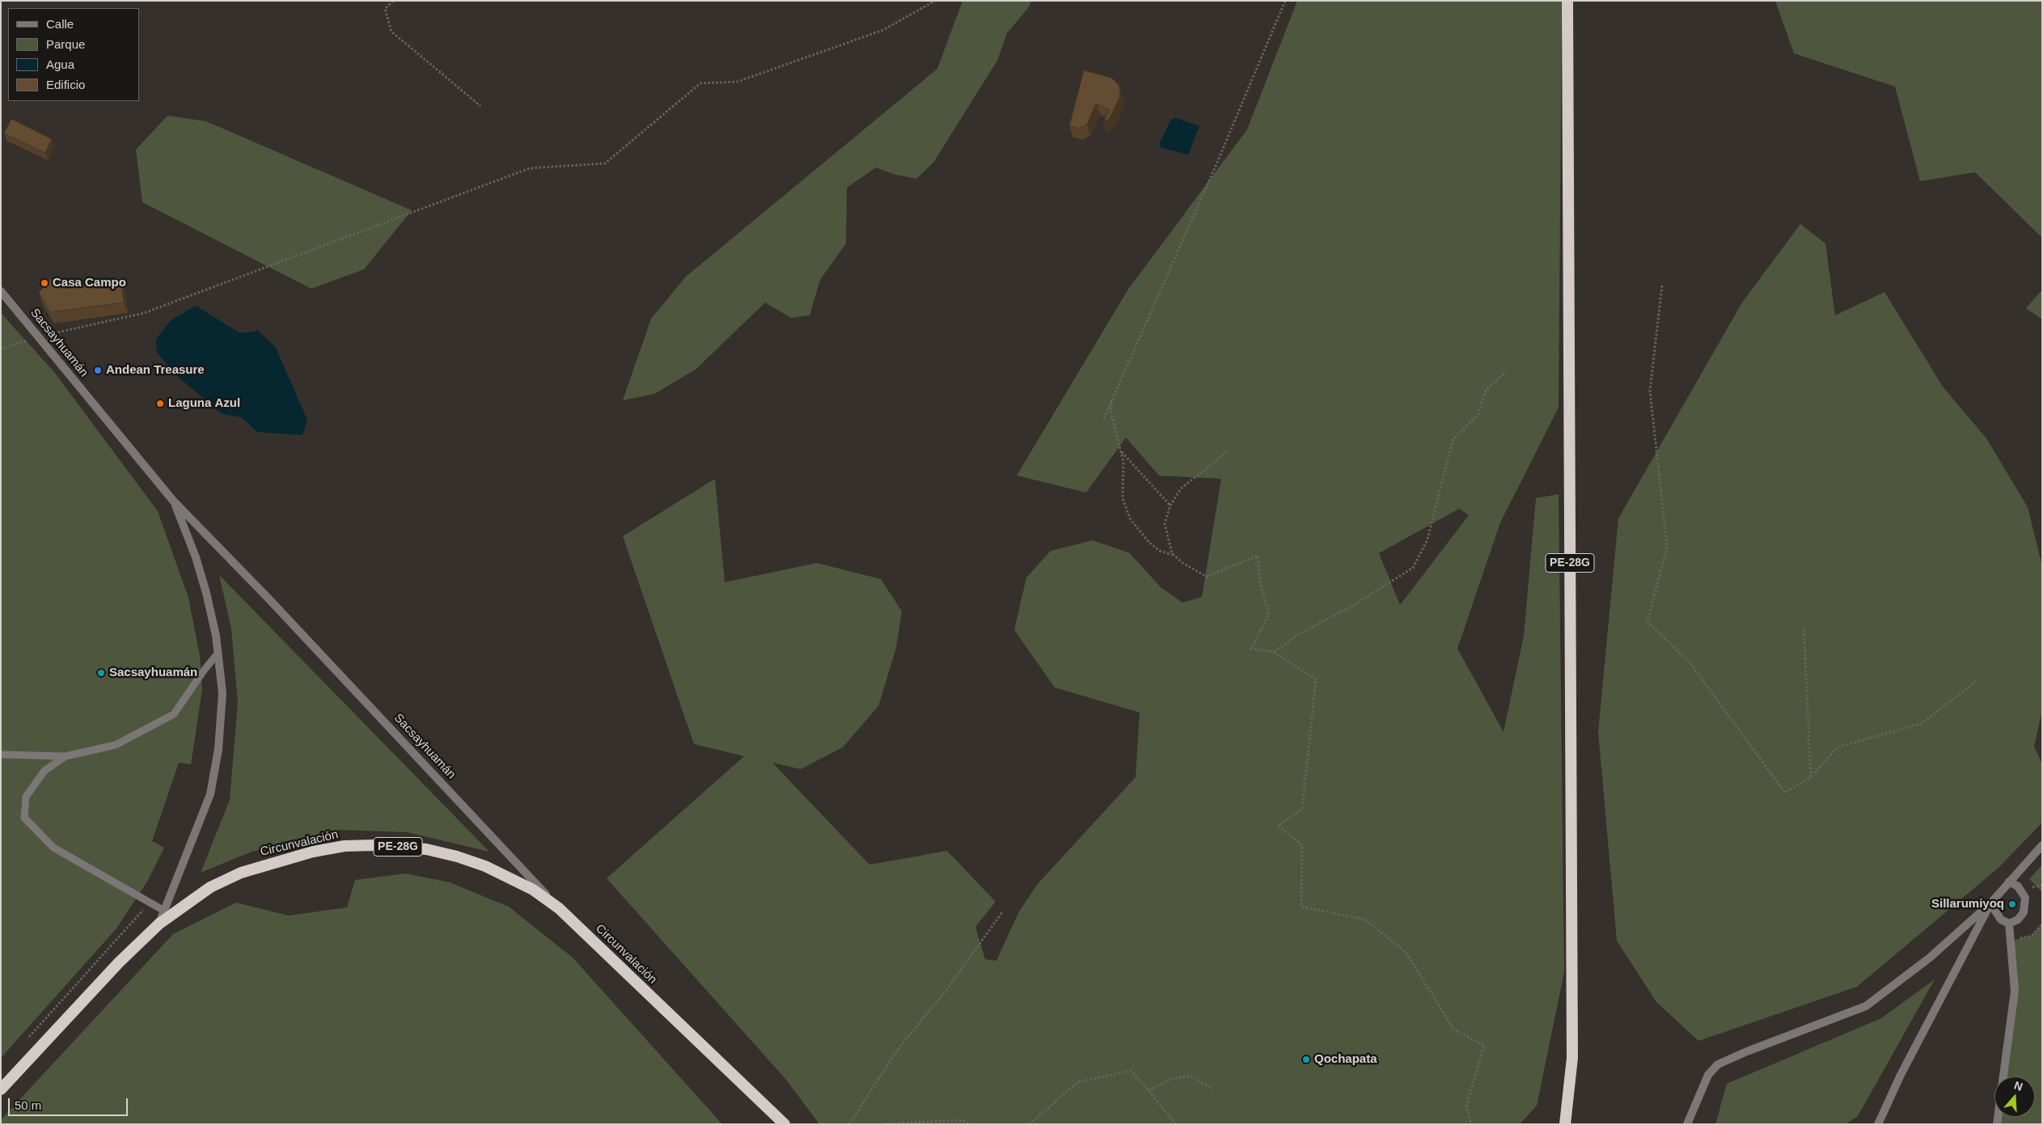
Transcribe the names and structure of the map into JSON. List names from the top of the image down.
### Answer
{
  "streets": {
    "highway": ["PE-28G", "Circunvalación"],
    "street": ["Sacsayhuamán"]
  },
  "crossings": [
    ["Sacsayhuamán", "Circunvalación"]
  ],
  "places": [
    "Casa Campo",
    "Andean Treasure",
    "Laguna Azul",
    "Sacsayhuamán",
    "Sillarumiyoq",
    "Qochapata"
  ],
  "legend": [
    "Calle",
    "Parque",
    "Agua",
    "Edificio"
  ],
  "scale_bar": "50 m",
  "north": "top"
}
